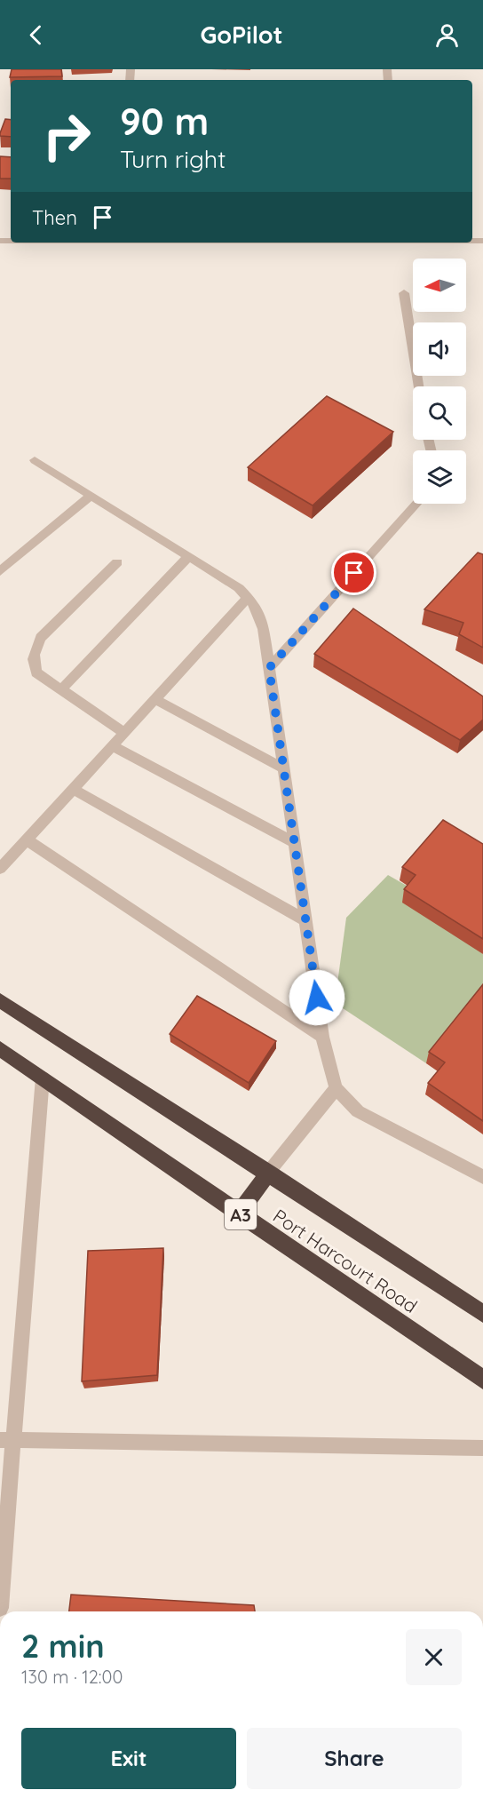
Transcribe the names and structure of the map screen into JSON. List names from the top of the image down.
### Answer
{
  "streets": {
    "highway": ["A3", "Port Harcourt Road"]
  },
  "north": "left",
  "page": {
    "header": "GoPilot",
    "turn": ["90 m", "Turn right"],
    "then": "Then",
    "heading": ["2 min", "130 m · 12:00"],
    "buttons": ["Exit", "Share"]
  }
}
